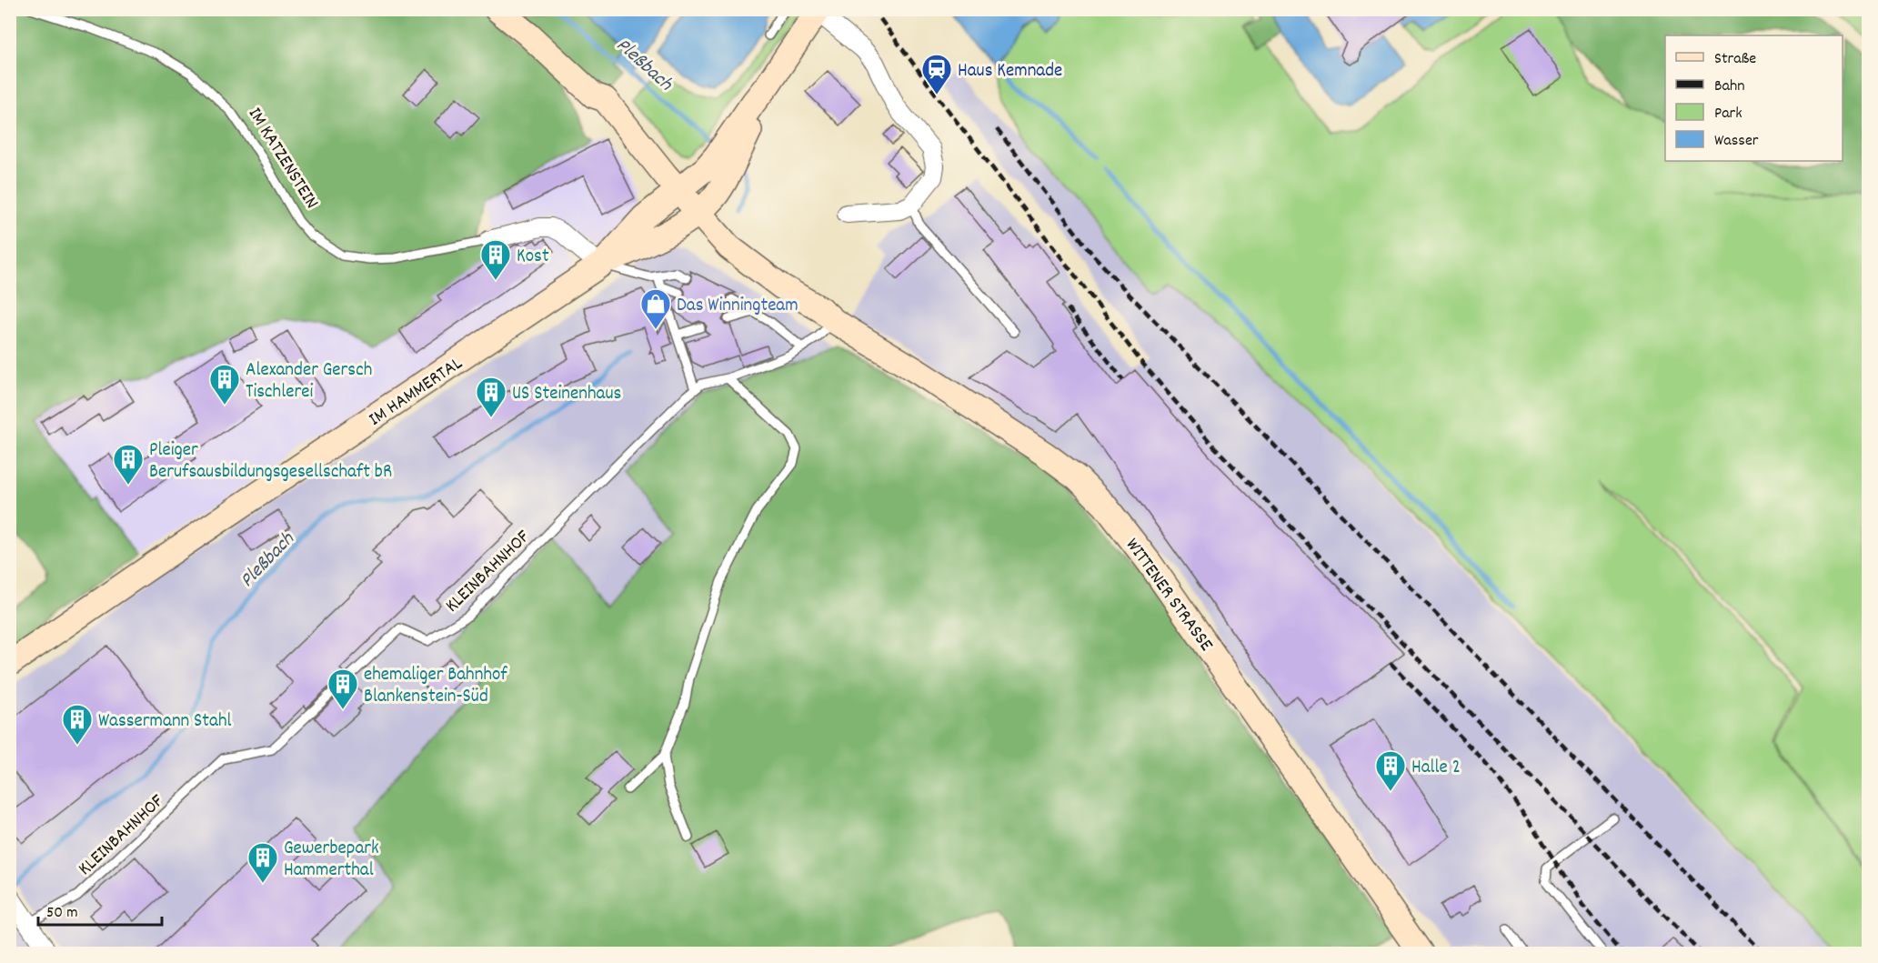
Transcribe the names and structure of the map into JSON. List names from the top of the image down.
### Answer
{
  "streets": {
    "main road": ["IM HAMMERTAL", "WITTENER STRASSE"],
    "street": ["IM KATZENSTEIN"],
    "lane": ["KLEINBAHNHOF"]
  },
  "crossings": [
    ["IM KATZENSTEIN", "IM HAMMERTAL"],
    ["IM HAMMERTAL", "WITTENER STRASSE"],
    ["KLEINBAHNHOF", "WITTENER STRASSE"]
  ],
  "water": ["Pleßbach"],
  "places": {
    "station": ["Haus Kemnade"],
    "building": [
      "Kost",
      "Alexander Gersch Tischlerei",
      "US Steinenhaus",
      "Pleiger Berufsausbildungsgesellschaft bR",
      "ehemaliger Bahnhof Blankenstein-Süd",
      "Wassermann Stahl",
      "Halle 2",
      "Gewerbepark Hammerthal"
    ],
    "shop": ["Das Winningteam"]
  },
  "legend": [
    "Straße",
    "Bahn",
    "Park",
    "Wasser"
  ],
  "scale_bar": "50 m"
}
